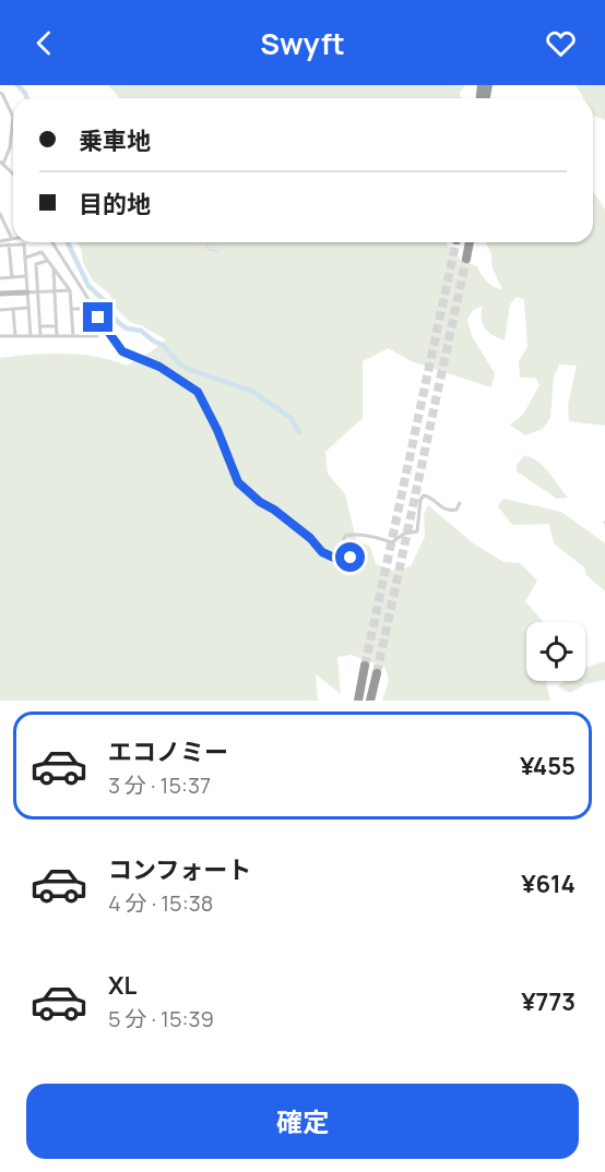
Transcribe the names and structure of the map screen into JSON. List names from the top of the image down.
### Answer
{
  "page": {
    "header": "Swyft",
    "banner": ["乗車地", "目的地"],
    "list": [
      {
        "name": "エコノミー",
        "note": "3 分 · 15:37",
        "value": "¥455"
      },
      {
        "name": "コンフォート",
        "note": "4 分 · 15:38",
        "value": "¥614"
      },
      {
        "name": "XL",
        "note": "5 分 · 15:39",
        "value": "¥773"
      }
    ],
    "buttons": "確定"
  }
}
